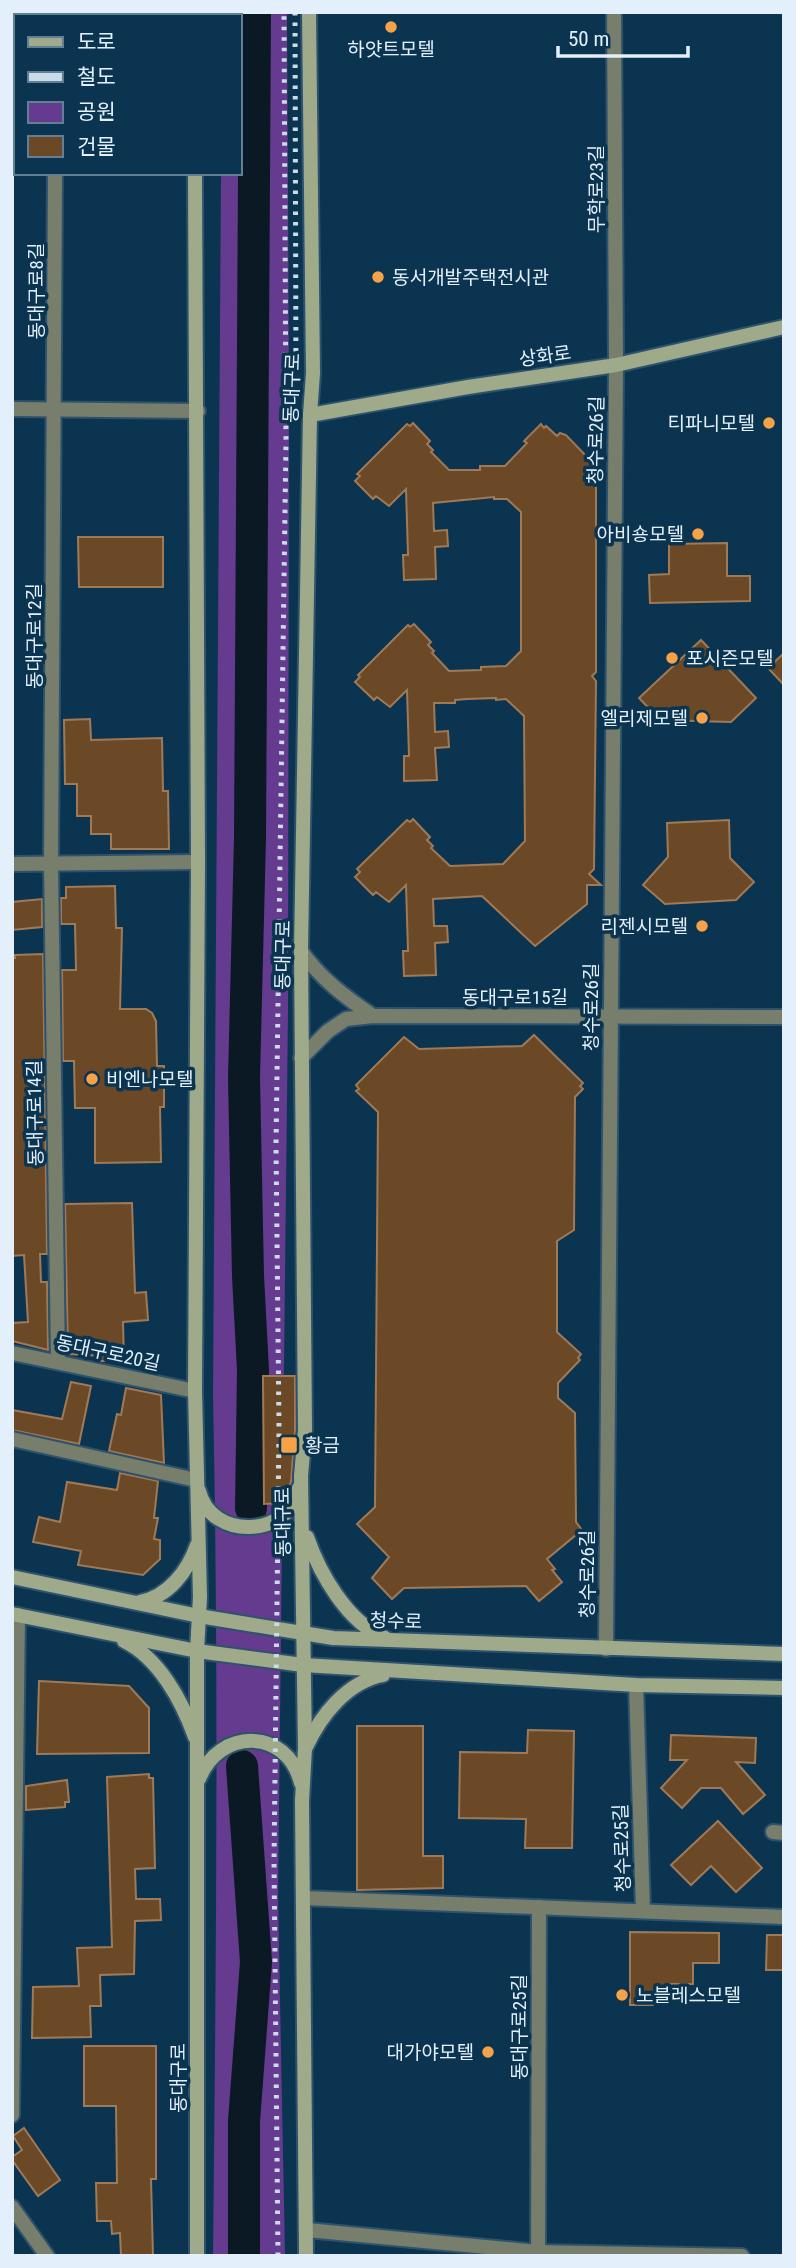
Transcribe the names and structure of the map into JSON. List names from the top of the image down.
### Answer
{
  "streets": {
    "main road": ["상화로", "동대구로", "청수로"],
    "street": [
      "무학로23길",
      "동대구로8길",
      "청수로26길",
      "동대구로12길",
      "동대구로15길",
      "동대구로14길",
      "동대구로20길",
      "청수로25길",
      "동대구로25길"
    ]
  },
  "crossings": [
    ["무학로23길", "상화로"],
    ["무학로23길", "청수로26길"],
    ["동대구로8길", "동대구로12길"],
    ["상화로", "동대구로"],
    ["상화로", "청수로26길"],
    ["동대구로", "동대구로15길"],
    ["동대구로", "동대구로20길"],
    ["동대구로", "청수로"],
    ["청수로26길", "동대구로15길"],
    ["청수로26길", "청수로"],
    ["동대구로12길", "동대구로14길"],
    ["동대구로14길", "동대구로20길"]
  ],
  "places": {
    "other": [
      "하얏트모텔",
      "동서개발주택전시관",
      "티파니모텔",
      "아비숑모텔",
      "포시즌모텔",
      "엘리제모텔",
      "리젠시모텔",
      "비엔나모텔",
      "노블레스모텔",
      "대가야모텔"
    ],
    "transit": ["황금"]
  },
  "legend": [
    "도로",
    "철도",
    "공원",
    "건물"
  ],
  "scale_bar": "50 m"
}
